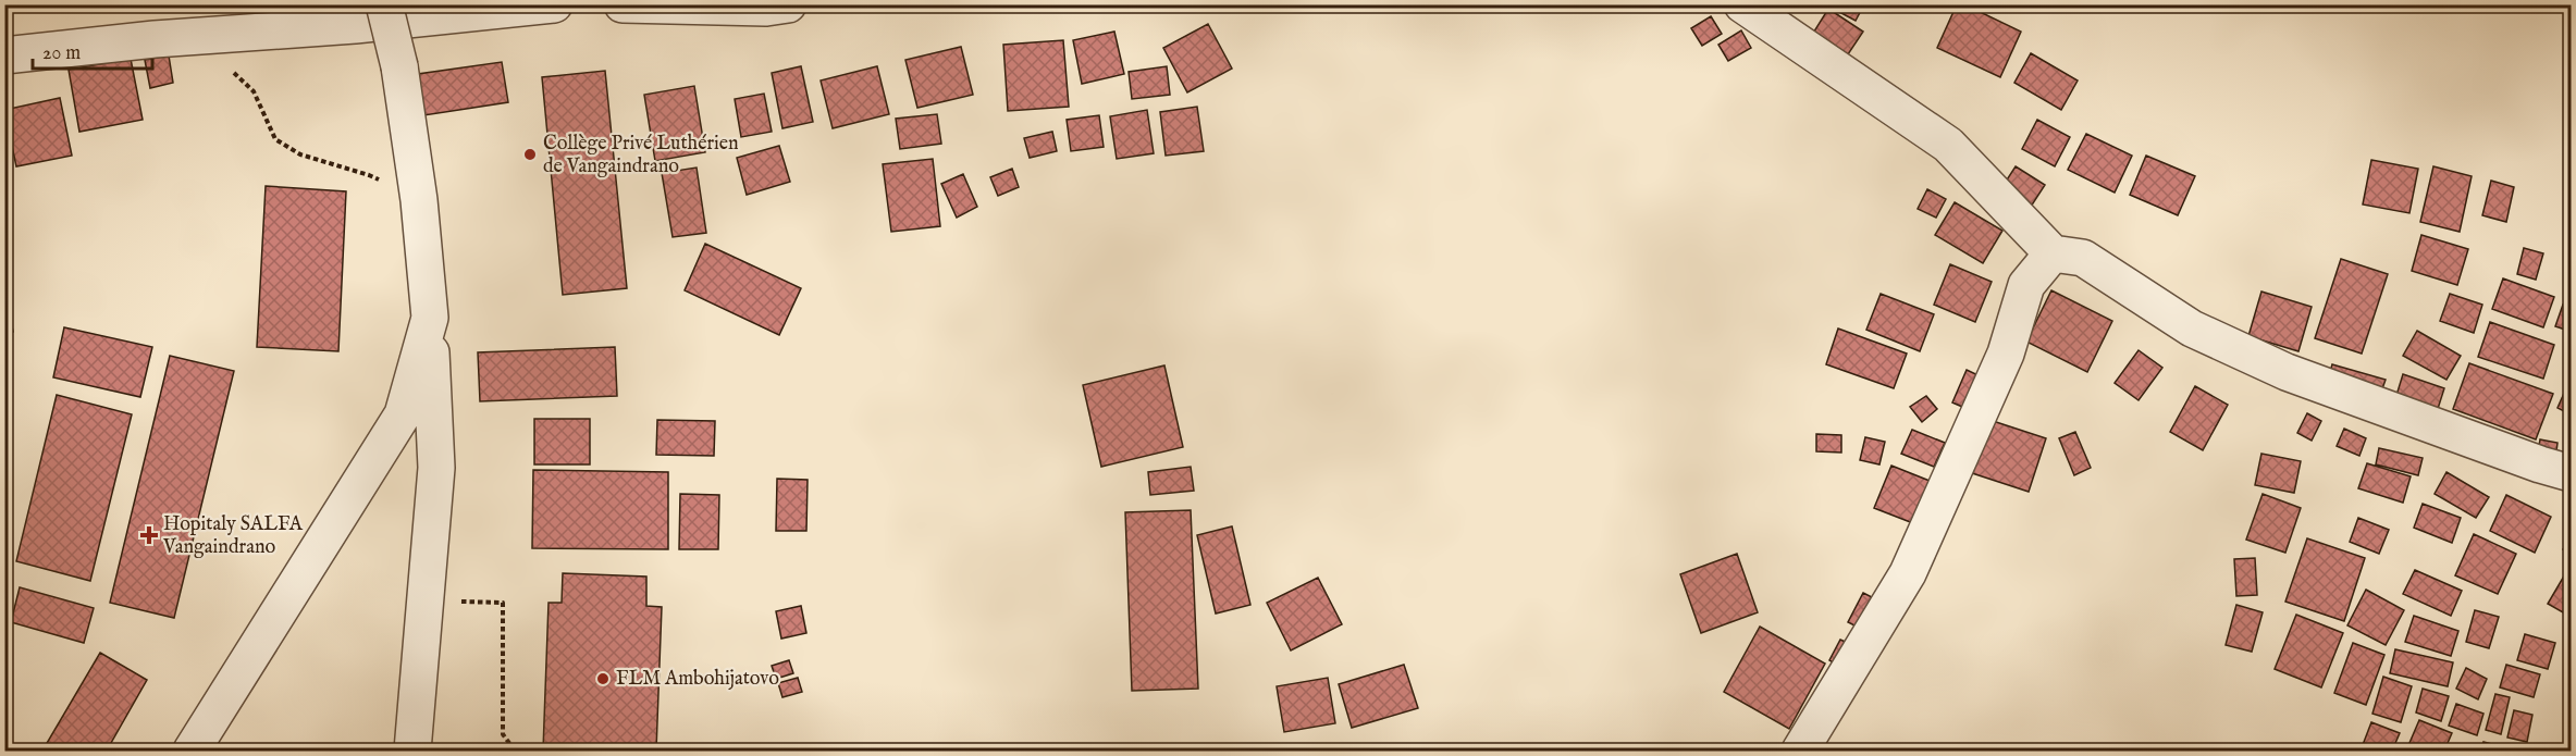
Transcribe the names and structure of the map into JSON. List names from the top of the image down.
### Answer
{
  "places": {
    "other": ["Collège Privé Luthérien de Vangaindrano", "FLM Ambohijatovo"],
    "health": ["Hopitaly SALFA Vangaindrano"]
  },
  "scale_bar": "20 m"
}
